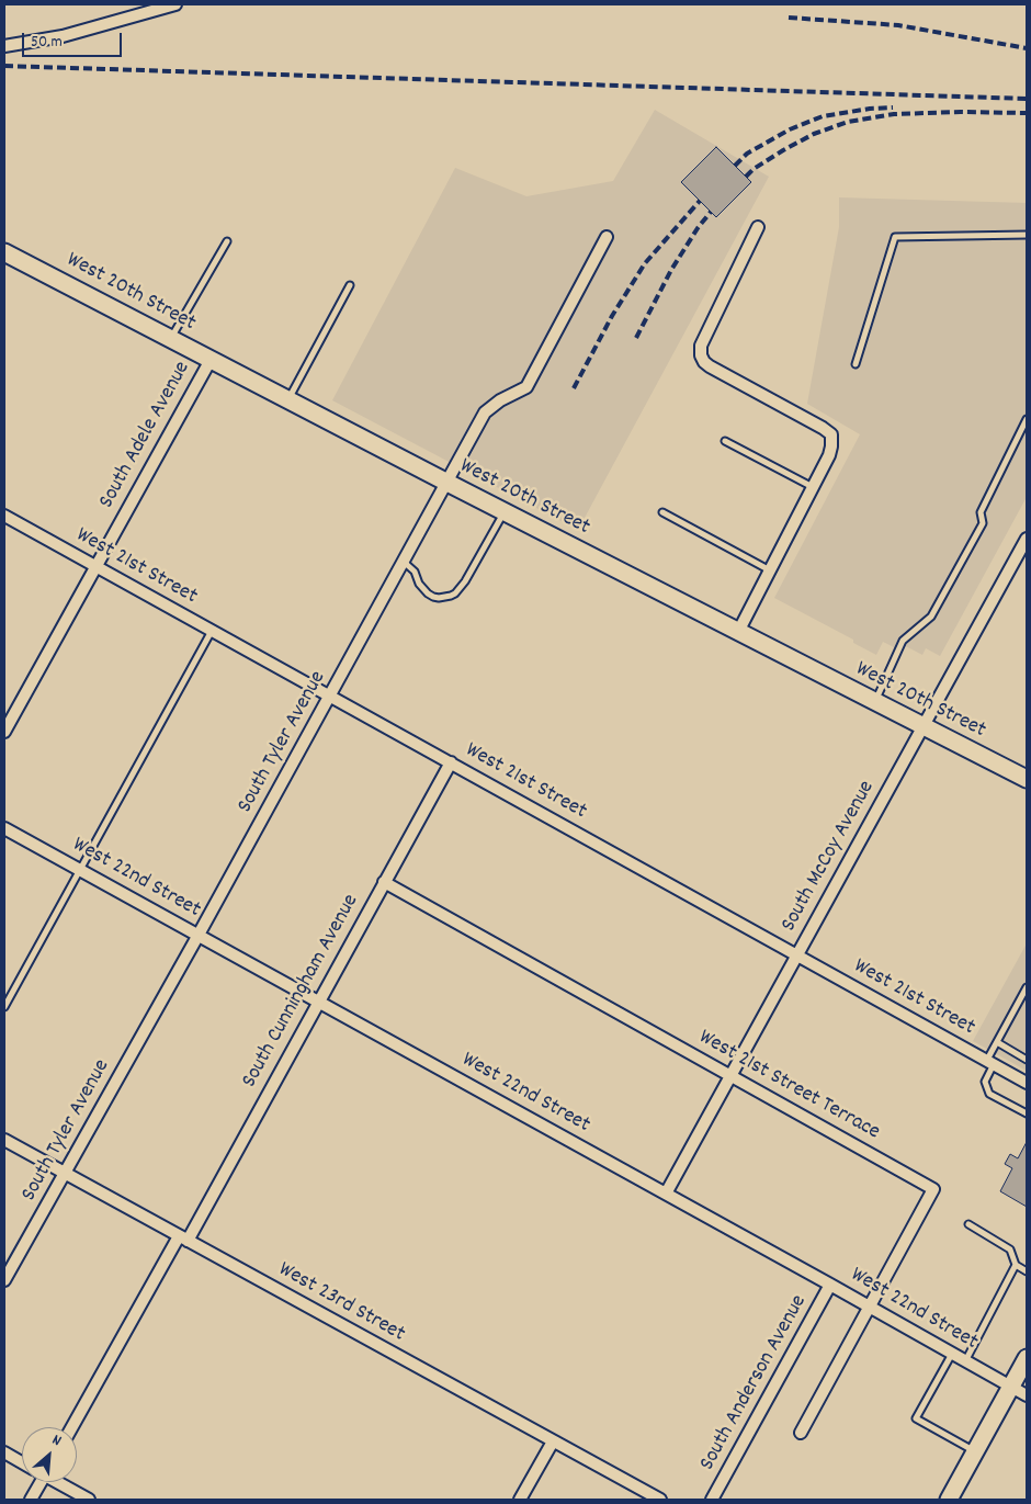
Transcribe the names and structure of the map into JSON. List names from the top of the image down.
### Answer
{
  "streets": {
    "main road": ["West 20th Street"],
    "street": [
      "South Adele Avenue",
      "West 21st Street",
      "South Tyler Avenue",
      "South McCoy Avenue",
      "West 22nd Street",
      "South Cunningham Avenue",
      "West 21st Street Terrace",
      "West 23rd Street",
      "South Anderson Avenue"
    ]
  },
  "crossings": [
    ["West 20th Street", "South Adele Avenue"],
    ["West 20th Street", "South Tyler Avenue"],
    ["West 20th Street", "South McCoy Avenue"],
    ["South Adele Avenue", "West 21st Street"],
    ["West 21st Street", "South Tyler Avenue"],
    ["West 21st Street", "South McCoy Avenue"],
    ["West 21st Street", "South Cunningham Avenue"],
    ["South Tyler Avenue", "West 22nd Street"],
    ["South Tyler Avenue", "West 23rd Street"],
    ["South McCoy Avenue", "West 22nd Street"],
    ["South McCoy Avenue", "West 21st Street Terrace"],
    ["West 22nd Street", "South Cunningham Avenue"],
    ["West 22nd Street", "West 21st Street Terrace"],
    ["West 22nd Street", "South Anderson Avenue"],
    ["South Cunningham Avenue", "West 21st Street Terrace"],
    ["South Cunningham Avenue", "West 23rd Street"]
  ],
  "scale_bar": "50 m",
  "north": "top right"
}
